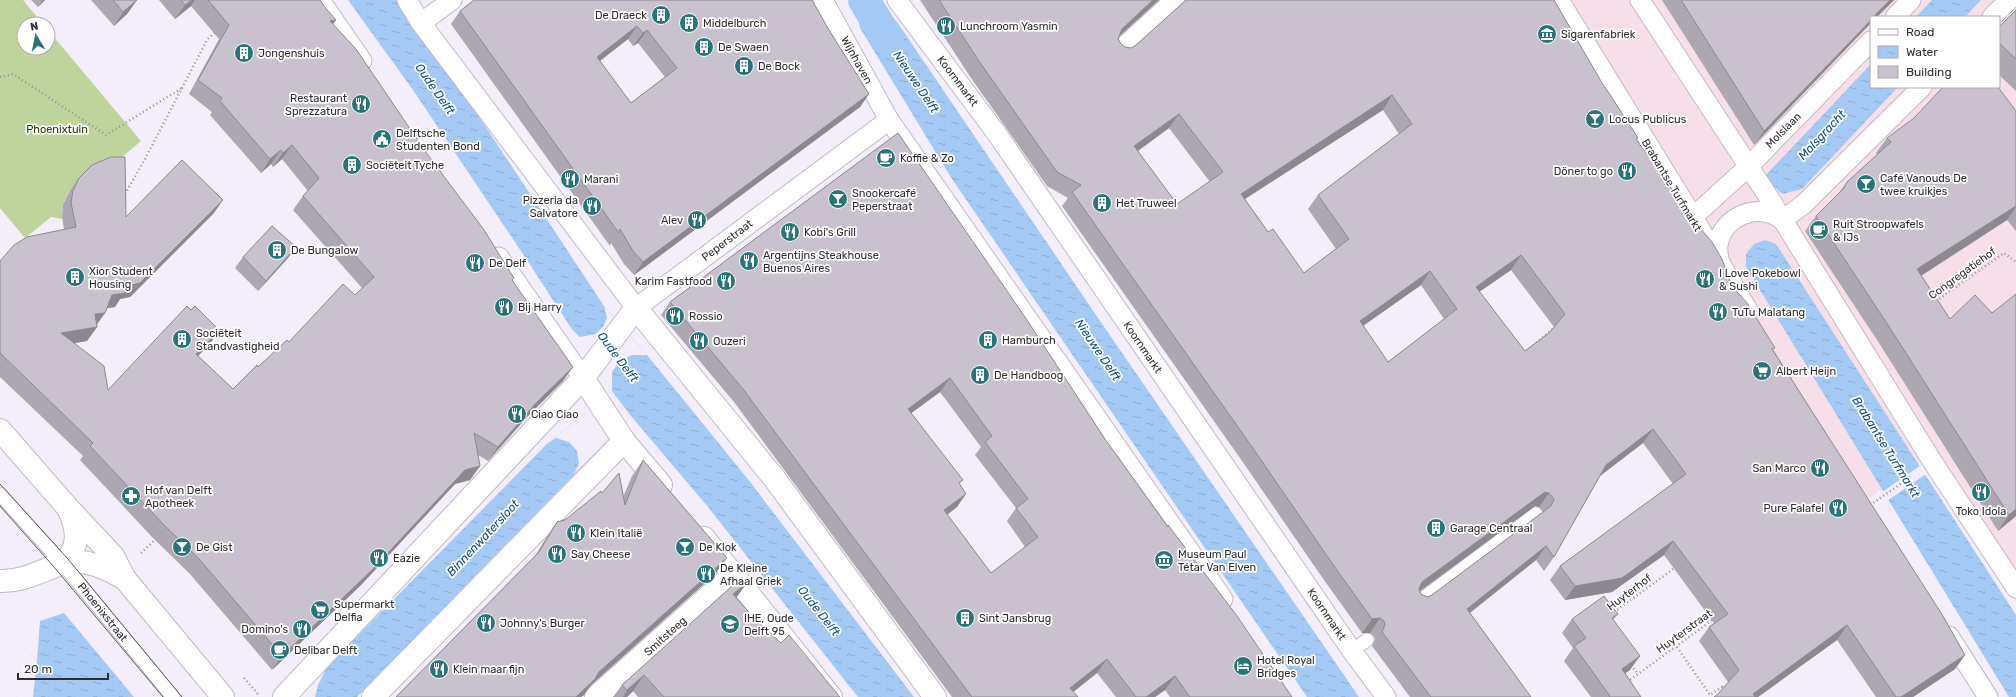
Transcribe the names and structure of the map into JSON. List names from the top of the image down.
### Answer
{
  "streets": {
    "street": [
      "Wijnhaven",
      "Koornmarkt",
      "Molslaan",
      "Brabantse Turfmarkt",
      "Peperstraat",
      "Smitsteeg"
    ],
    "lane": ["Phoenixstraat"],
    "path": ["Congregatiehof", "Huyterhof", "Huyterstraat"]
  },
  "crossings": [
    ["Wijnhaven", "Peperstraat"],
    ["Molslaan", "Brabantse Turfmarkt"]
  ],
  "water": [
    "Nieuwe Delft",
    "Oude Delft",
    "Molsgracht",
    "Brabantse Turfmarkt",
    "Binnenwatersloot"
  ],
  "parks": ["Phoenixtuin"],
  "places": {
    "building": [
      "De Draeck",
      "Middelburch",
      "De Swaen",
      "Jongenshuis",
      "De Bock",
      "Sociëteit Tyche",
      "Het Truweel",
      "De Bungalow",
      "Xior Student Housing",
      "Sociëteit Standvastigheid",
      "Hamburch",
      "De Handboog",
      "Garage Centraal",
      "Sint Jansbrug"
    ],
    "restaurant": [
      "Lunchroom Yasmin",
      "Restaurant Sprezzatura",
      "Döner to go",
      "Marani",
      "Pizzeria da Salvatore",
      "Alev",
      "Kobi's Grill",
      "Argentijns Steakhouse Buenos Aires",
      "De Delf",
      "I Love Pokebowl & Sushi",
      "Karim Fastfood",
      "Bij Harry",
      "TuTu Malatang",
      "Rossio",
      "Ouzeri",
      "Ciao Ciao",
      "San Marco",
      "Toko Idola",
      "Pure Falafel",
      "Klein Italië",
      "Say Cheese",
      "Eazie",
      "De Kleine Afhaal Griek",
      "Johnny's Burger",
      "Domino's",
      "Klein maar fijn"
    ],
    "museum": ["Sigarenfabriek", "Museum Paul Tétar Van Elven"],
    "bar": [
      "Locus Publicus",
      "Café Vanouds De twee kruikjes",
      "Snookercafé Peperstraat",
      "De Gist",
      "De Klok"
    ],
    "public building": ["Delftsche Studenten Bond"],
    "cafe": ["Koffie & Zo", "Ruit Stroopwafels & IJs", "Delibar Delft"],
    "supermarket": ["Albert Heijn", "Supermarkt Delfia"],
    "pharmacy": ["Hof van Delft Apotheek"],
    "school or university": ["IHE, Oude Delft 95"],
    "hotel": ["Hotel Royal Bridges"]
  },
  "legend": ["Road", "Water", "Building"],
  "scale_bar": "20 m",
  "north": "top"
}
